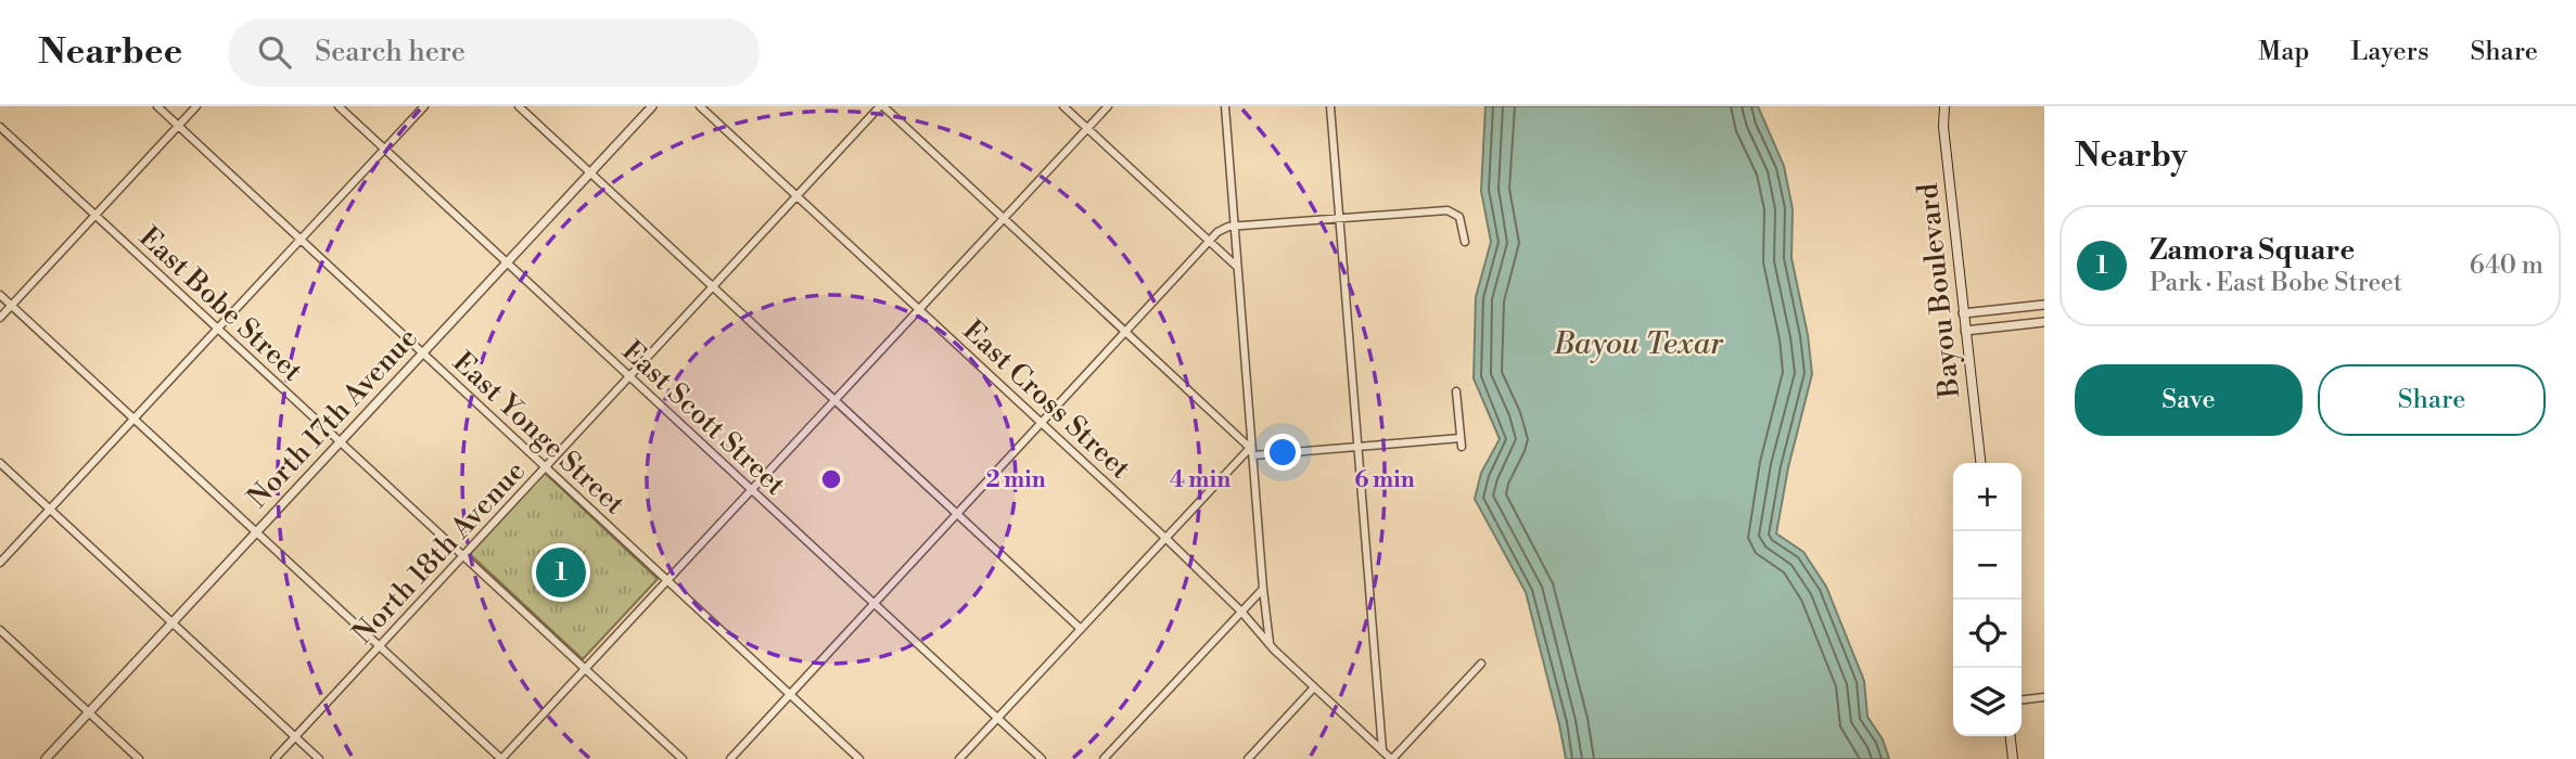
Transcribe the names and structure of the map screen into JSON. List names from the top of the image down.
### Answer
{
  "streets": {
    "main road": ["Bayou Boulevard"],
    "street": [
      "East Bobe Street",
      "East Cross Street",
      "North 17th Avenue",
      "East Scott Street",
      "East Yonge Street",
      "North 18th Avenue"
    ]
  },
  "crossings": [
    ["East Bobe Street", "North 17th Avenue"],
    ["East Bobe Street", "North 18th Avenue"],
    ["East Cross Street", "North 18th Avenue"],
    ["North 17th Avenue", "East Scott Street"],
    ["North 17th Avenue", "East Yonge Street"],
    ["East Scott Street", "North 18th Avenue"],
    ["East Yonge Street", "North 18th Avenue"]
  ],
  "water": ["Bayou Texar"],
  "page": {
    "header": "Nearbee",
    "search": "Search here",
    "nav": ["Map", "Layers", "Share"],
    "heading": "Nearby",
    "list": [
      {
        "mark": "1",
        "name": "Zamora Square",
        "note": "Park · East Bobe Street",
        "value": "640 m"
      }
    ],
    "buttons": ["Save", "Share"],
    "map_buttons": ["+", "−"],
    "pins": "1"
  },
  "rings": ["2 min", "4 min", "6 min"]
}
